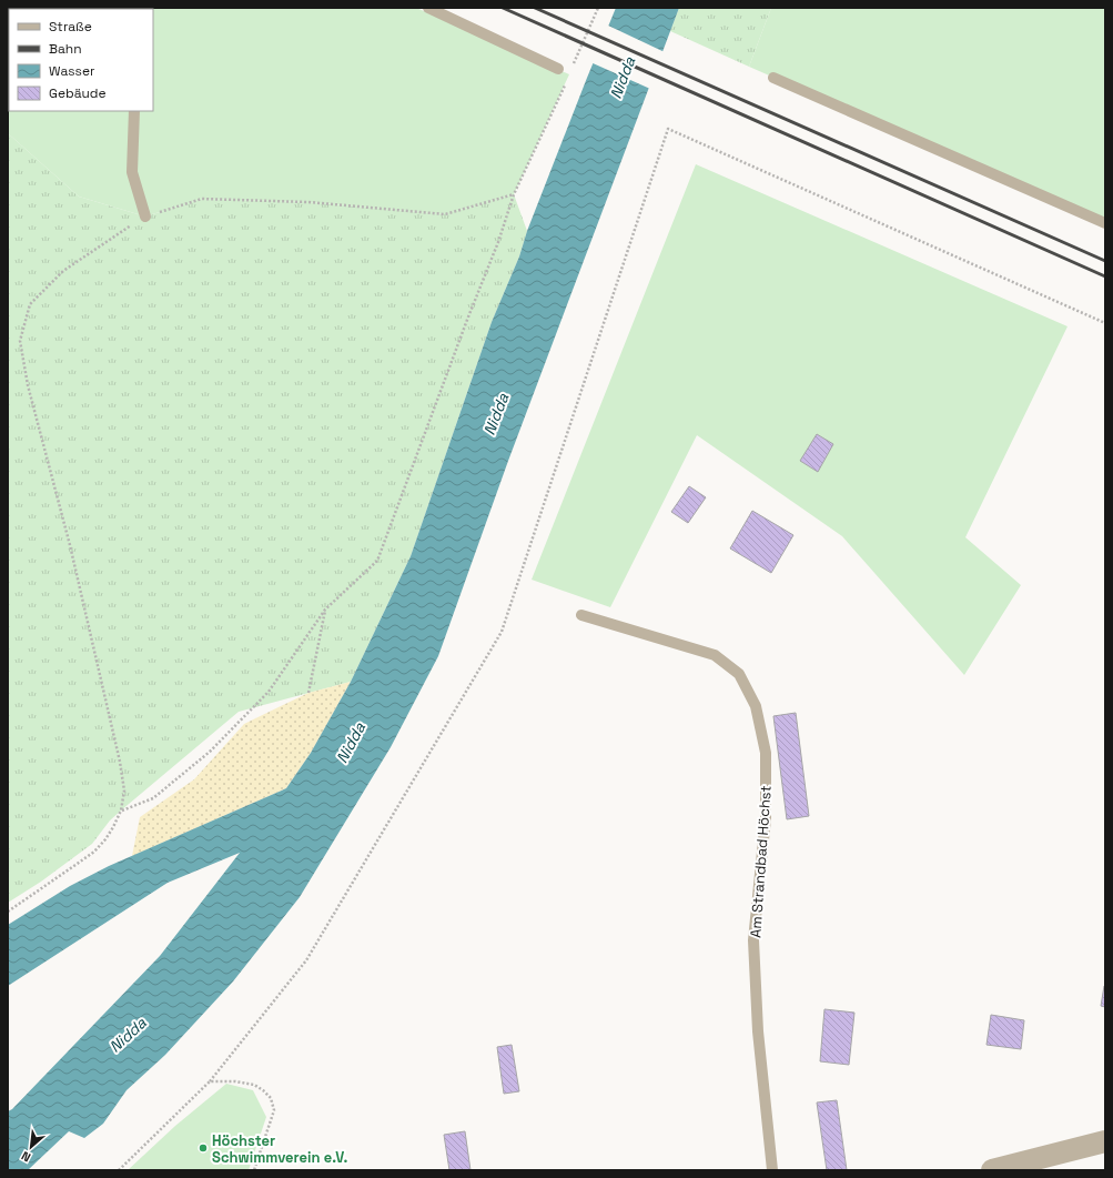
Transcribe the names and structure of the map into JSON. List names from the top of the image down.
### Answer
{
  "streets": {
    "lane": ["Am Strandbad Höchst"]
  },
  "water": ["Nidda"],
  "places": ["Höchster Schwimmverein e.V."],
  "legend": [
    "Straße",
    "Bahn",
    "Wasser",
    "Gebäude"
  ],
  "north": "bottom left"
}
